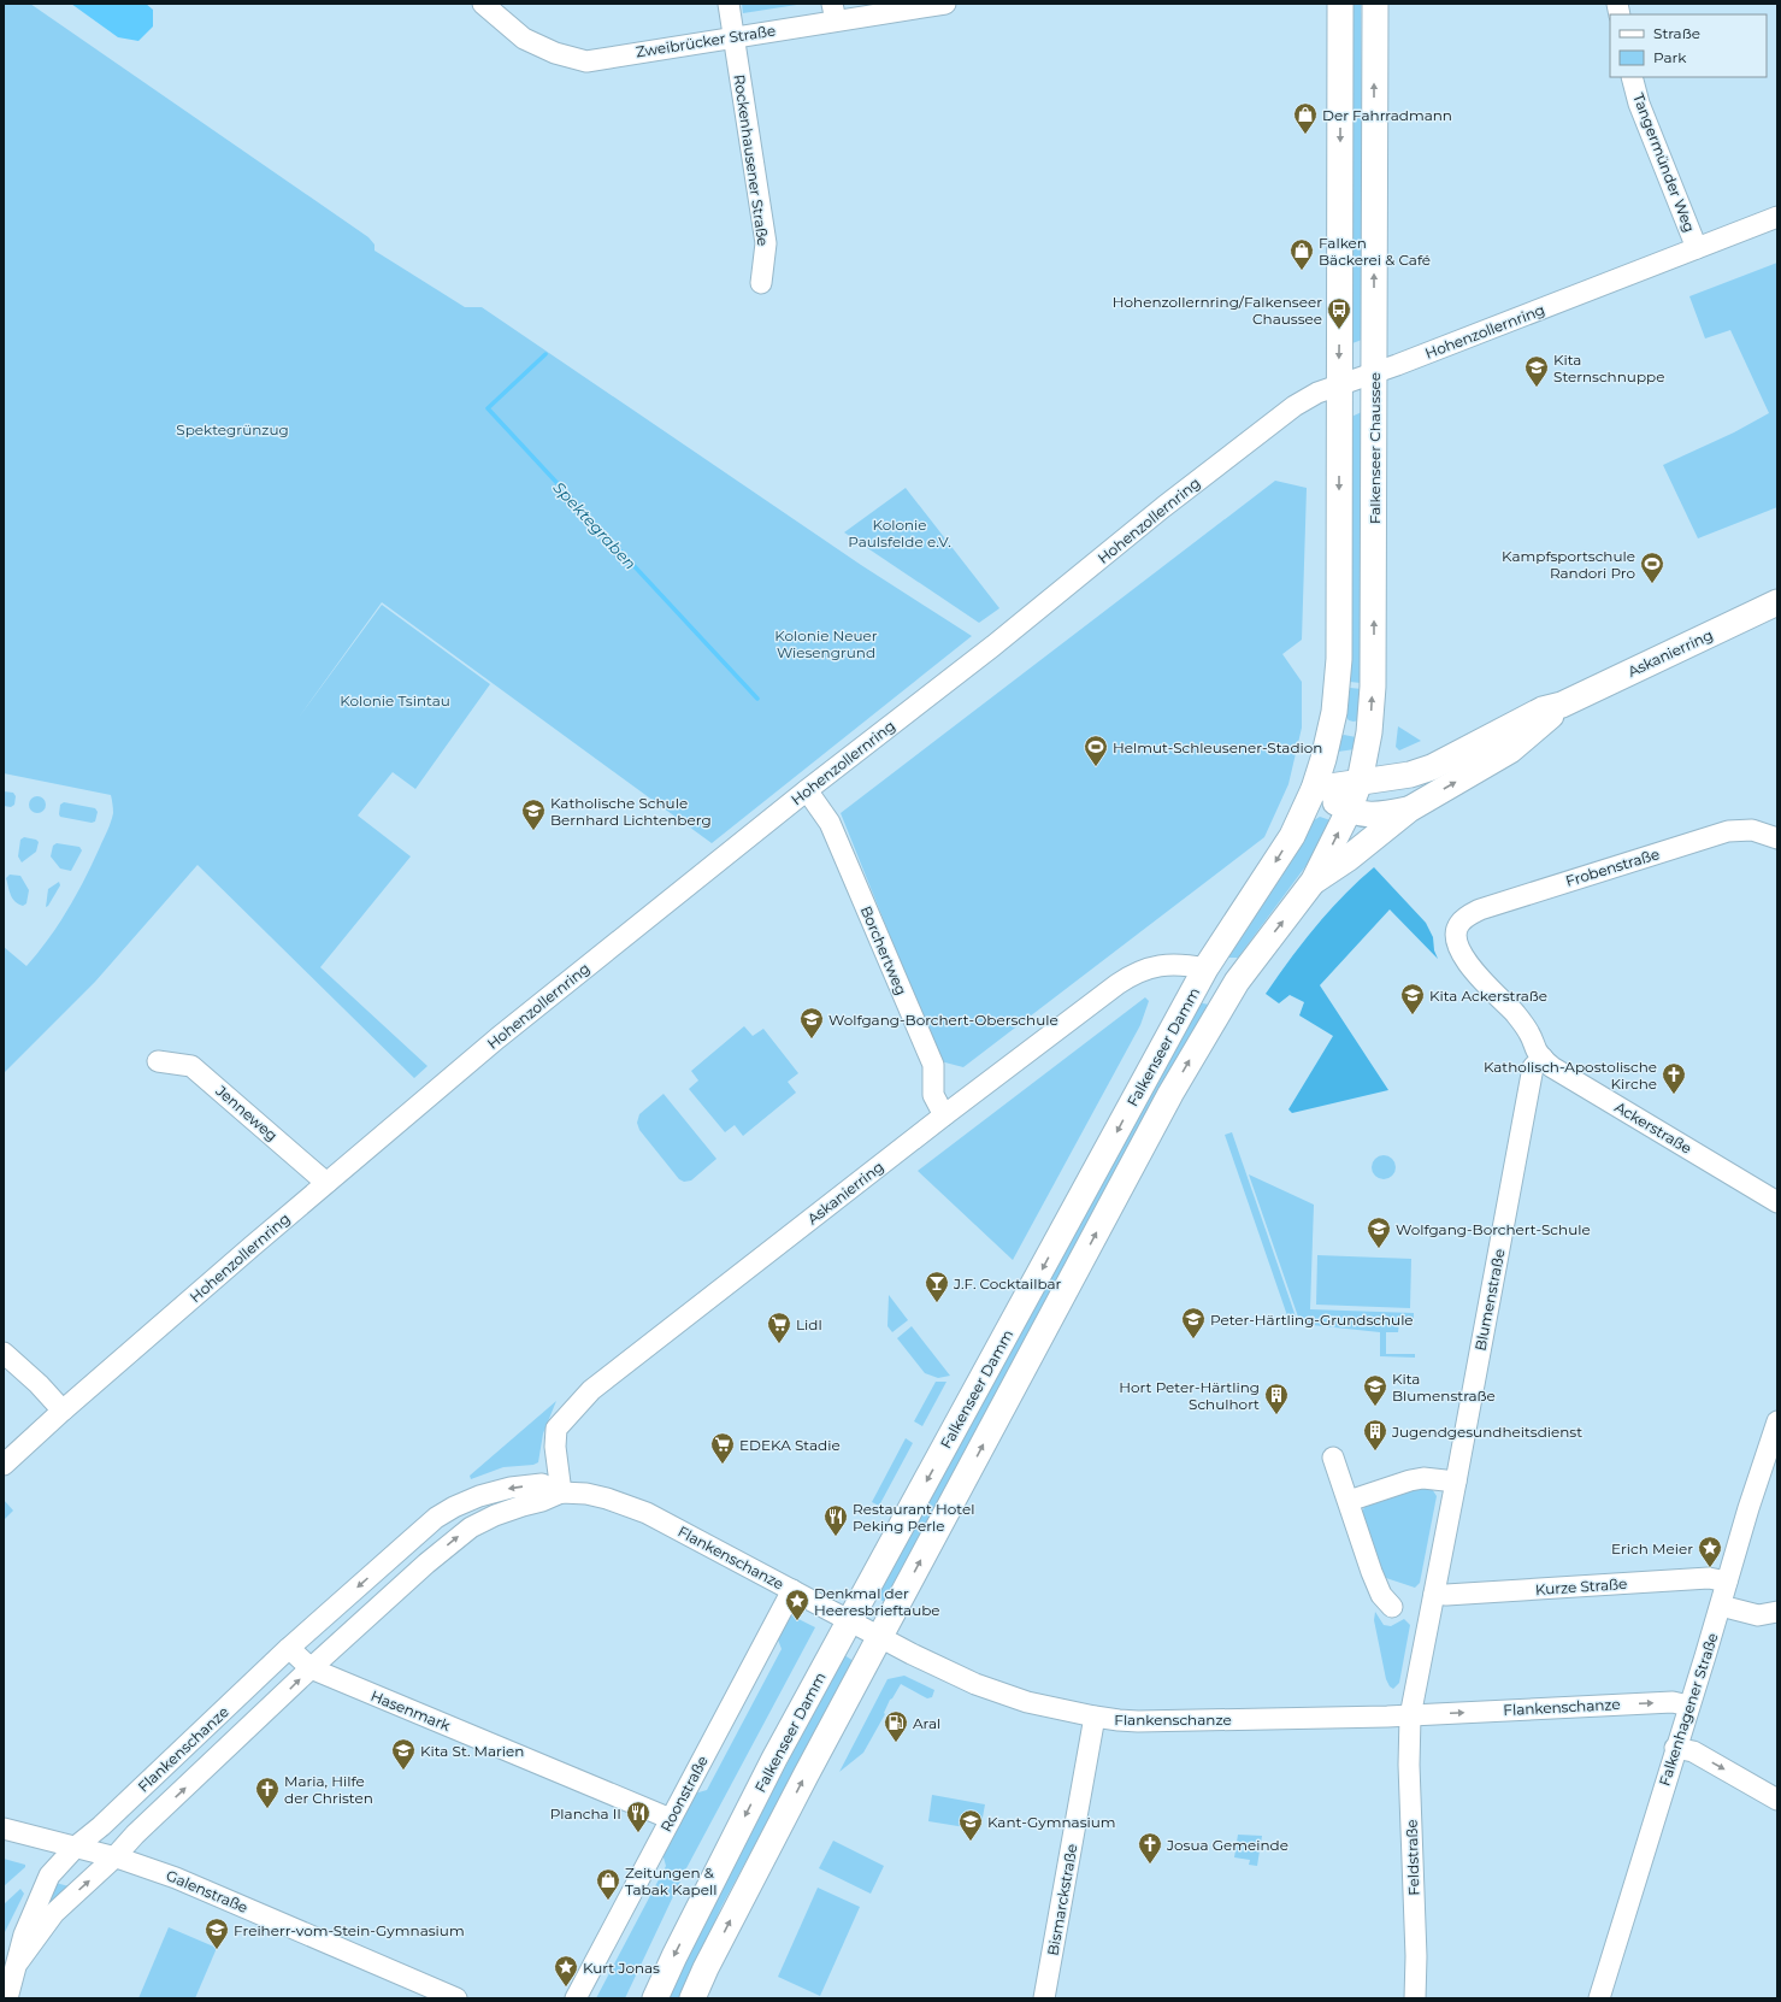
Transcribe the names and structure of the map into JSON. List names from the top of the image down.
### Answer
{
  "streets": {
    "main road": ["Falkenseer Chaussee", "Askanierring", "Falkenseer Damm"],
    "street": [
      "Zweibrücker Straße",
      "Rockenhausener Straße",
      "Tangermünder Weg",
      "Hohenzollernring",
      "Frobenstraße",
      "Borchertweg",
      "Jenneweg",
      "Ackerstraße",
      "Blumenstraße",
      "Flankenschanze",
      "Kurze Straße",
      "Falkenhagener Straße",
      "Hasenmark",
      "Roonstraße",
      "Feldstraße",
      "Galenstraße",
      "Bismarckstraße"
    ]
  },
  "crossings": [
    ["Zweibrücker Straße", "Rockenhausener Straße"],
    ["Tangermünder Weg", "Hohenzollernring"],
    ["Hohenzollernring", "Falkenseer Chaussee"],
    ["Hohenzollernring", "Borchertweg"],
    ["Hohenzollernring", "Jenneweg"],
    ["Falkenseer Chaussee", "Askanierring"],
    ["Falkenseer Chaussee", "Falkenseer Damm"],
    ["Askanierring", "Borchertweg"],
    ["Askanierring", "Falkenseer Damm"],
    ["Askanierring", "Flankenschanze"],
    ["Frobenstraße", "Ackerstraße"],
    ["Falkenseer Damm", "Flankenschanze"],
    ["Ackerstraße", "Blumenstraße"],
    ["Blumenstraße", "Flankenschanze"],
    ["Blumenstraße", "Kurze Straße"],
    ["Blumenstraße", "Feldstraße"],
    ["Flankenschanze", "Falkenhagener Straße"],
    ["Flankenschanze", "Hasenmark"],
    ["Flankenschanze", "Roonstraße"],
    ["Flankenschanze", "Feldstraße"],
    ["Flankenschanze", "Galenstraße"],
    ["Flankenschanze", "Bismarckstraße"],
    ["Kurze Straße", "Falkenhagener Straße"],
    ["Hasenmark", "Roonstraße"]
  ],
  "water": ["Spektegraben"],
  "parks": [
    "Spektegrünzug",
    "Kolonie Paulsfelde e.V.",
    "Kolonie Neuer Wiesengrund",
    "Kolonie Tsintau"
  ],
  "places": {
    "shop": ["Der Fahrradmann", "Falken Bäckerei & Café", "Zeitungen & Tabak Kapell"],
    "bus stop": ["Hohenzollernring/Falkenseer Chaussee"],
    "school or university": [
      "Kita Sternschnuppe",
      "Katholische Schule Bernhard Lichtenberg",
      "Kita Ackerstraße",
      "Wolfgang-Borchert-Oberschule",
      "Wolfgang-Borchert-Schule",
      "Peter-Härtling-Grundschule",
      "Kita Blumenstraße",
      "Kita St. Marien",
      "Kant-Gymnasium",
      "Freiherr-vom-Stein-Gymnasium"
    ],
    "sports": ["Kampfsportschule Randori Pro", "Helmut-Schleusener-Stadion"],
    "church": ["Katholisch-Apostolische Kirche", "Maria, Hilfe der Christen", "Josua Gemeinde"],
    "bar": ["J.F. Cocktailbar"],
    "supermarket": ["Lidl", "EDEKA Stadie"],
    "building": ["Hort Peter-Härtling Schulhort", "Jugendgesundheitsdienst"],
    "restaurant": ["Restaurant Hotel Peking Perle", "Plancha II"],
    "place": ["Erich Meier", "Denkmal der Heeresbrieftaube", "Kurt Jonas"],
    "fuel station": ["Aral"]
  },
  "legend": ["Straße", "Park"]
}
